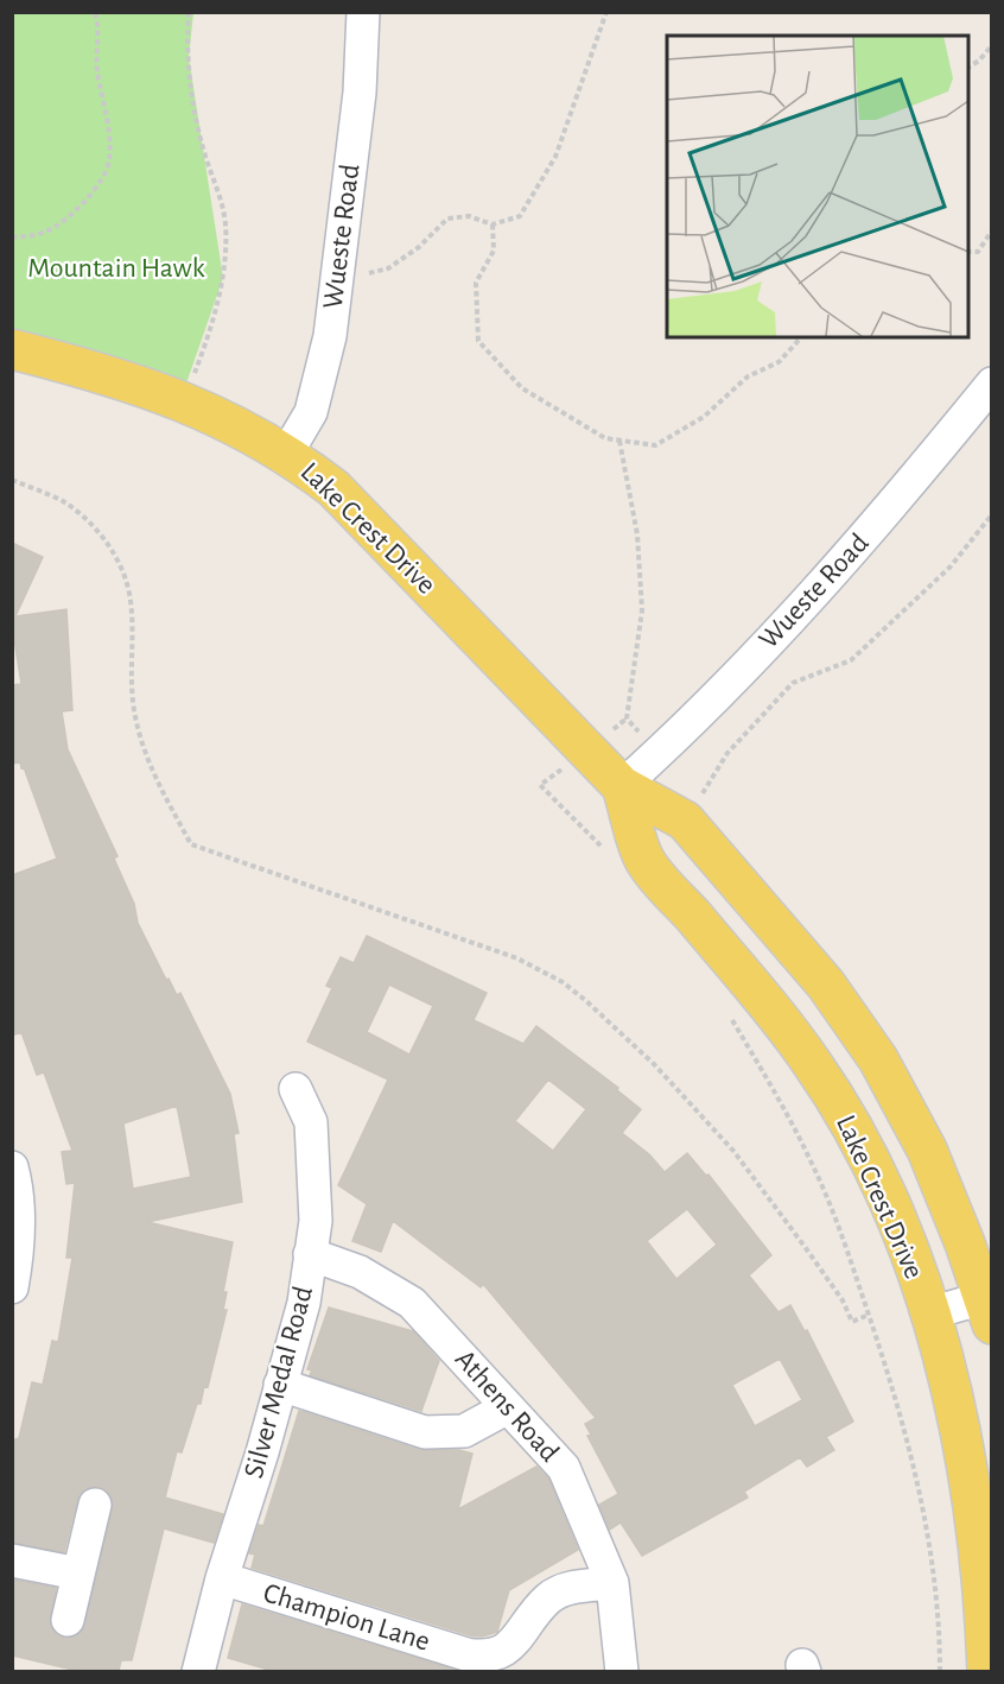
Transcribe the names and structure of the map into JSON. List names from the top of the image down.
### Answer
{
  "streets": {
    "main road": ["Lake Crest Drive"],
    "street": [
      "Wueste Road",
      "Silver Medal Road",
      "Athens Road",
      "Champion Lane"
    ]
  },
  "crossings": [
    ["Wueste Road", "Lake Crest Drive"],
    ["Silver Medal Road", "Athens Road"],
    ["Silver Medal Road", "Champion Lane"],
    ["Athens Road", "Champion Lane"]
  ],
  "parks": ["Mountain Hawk"]
}
